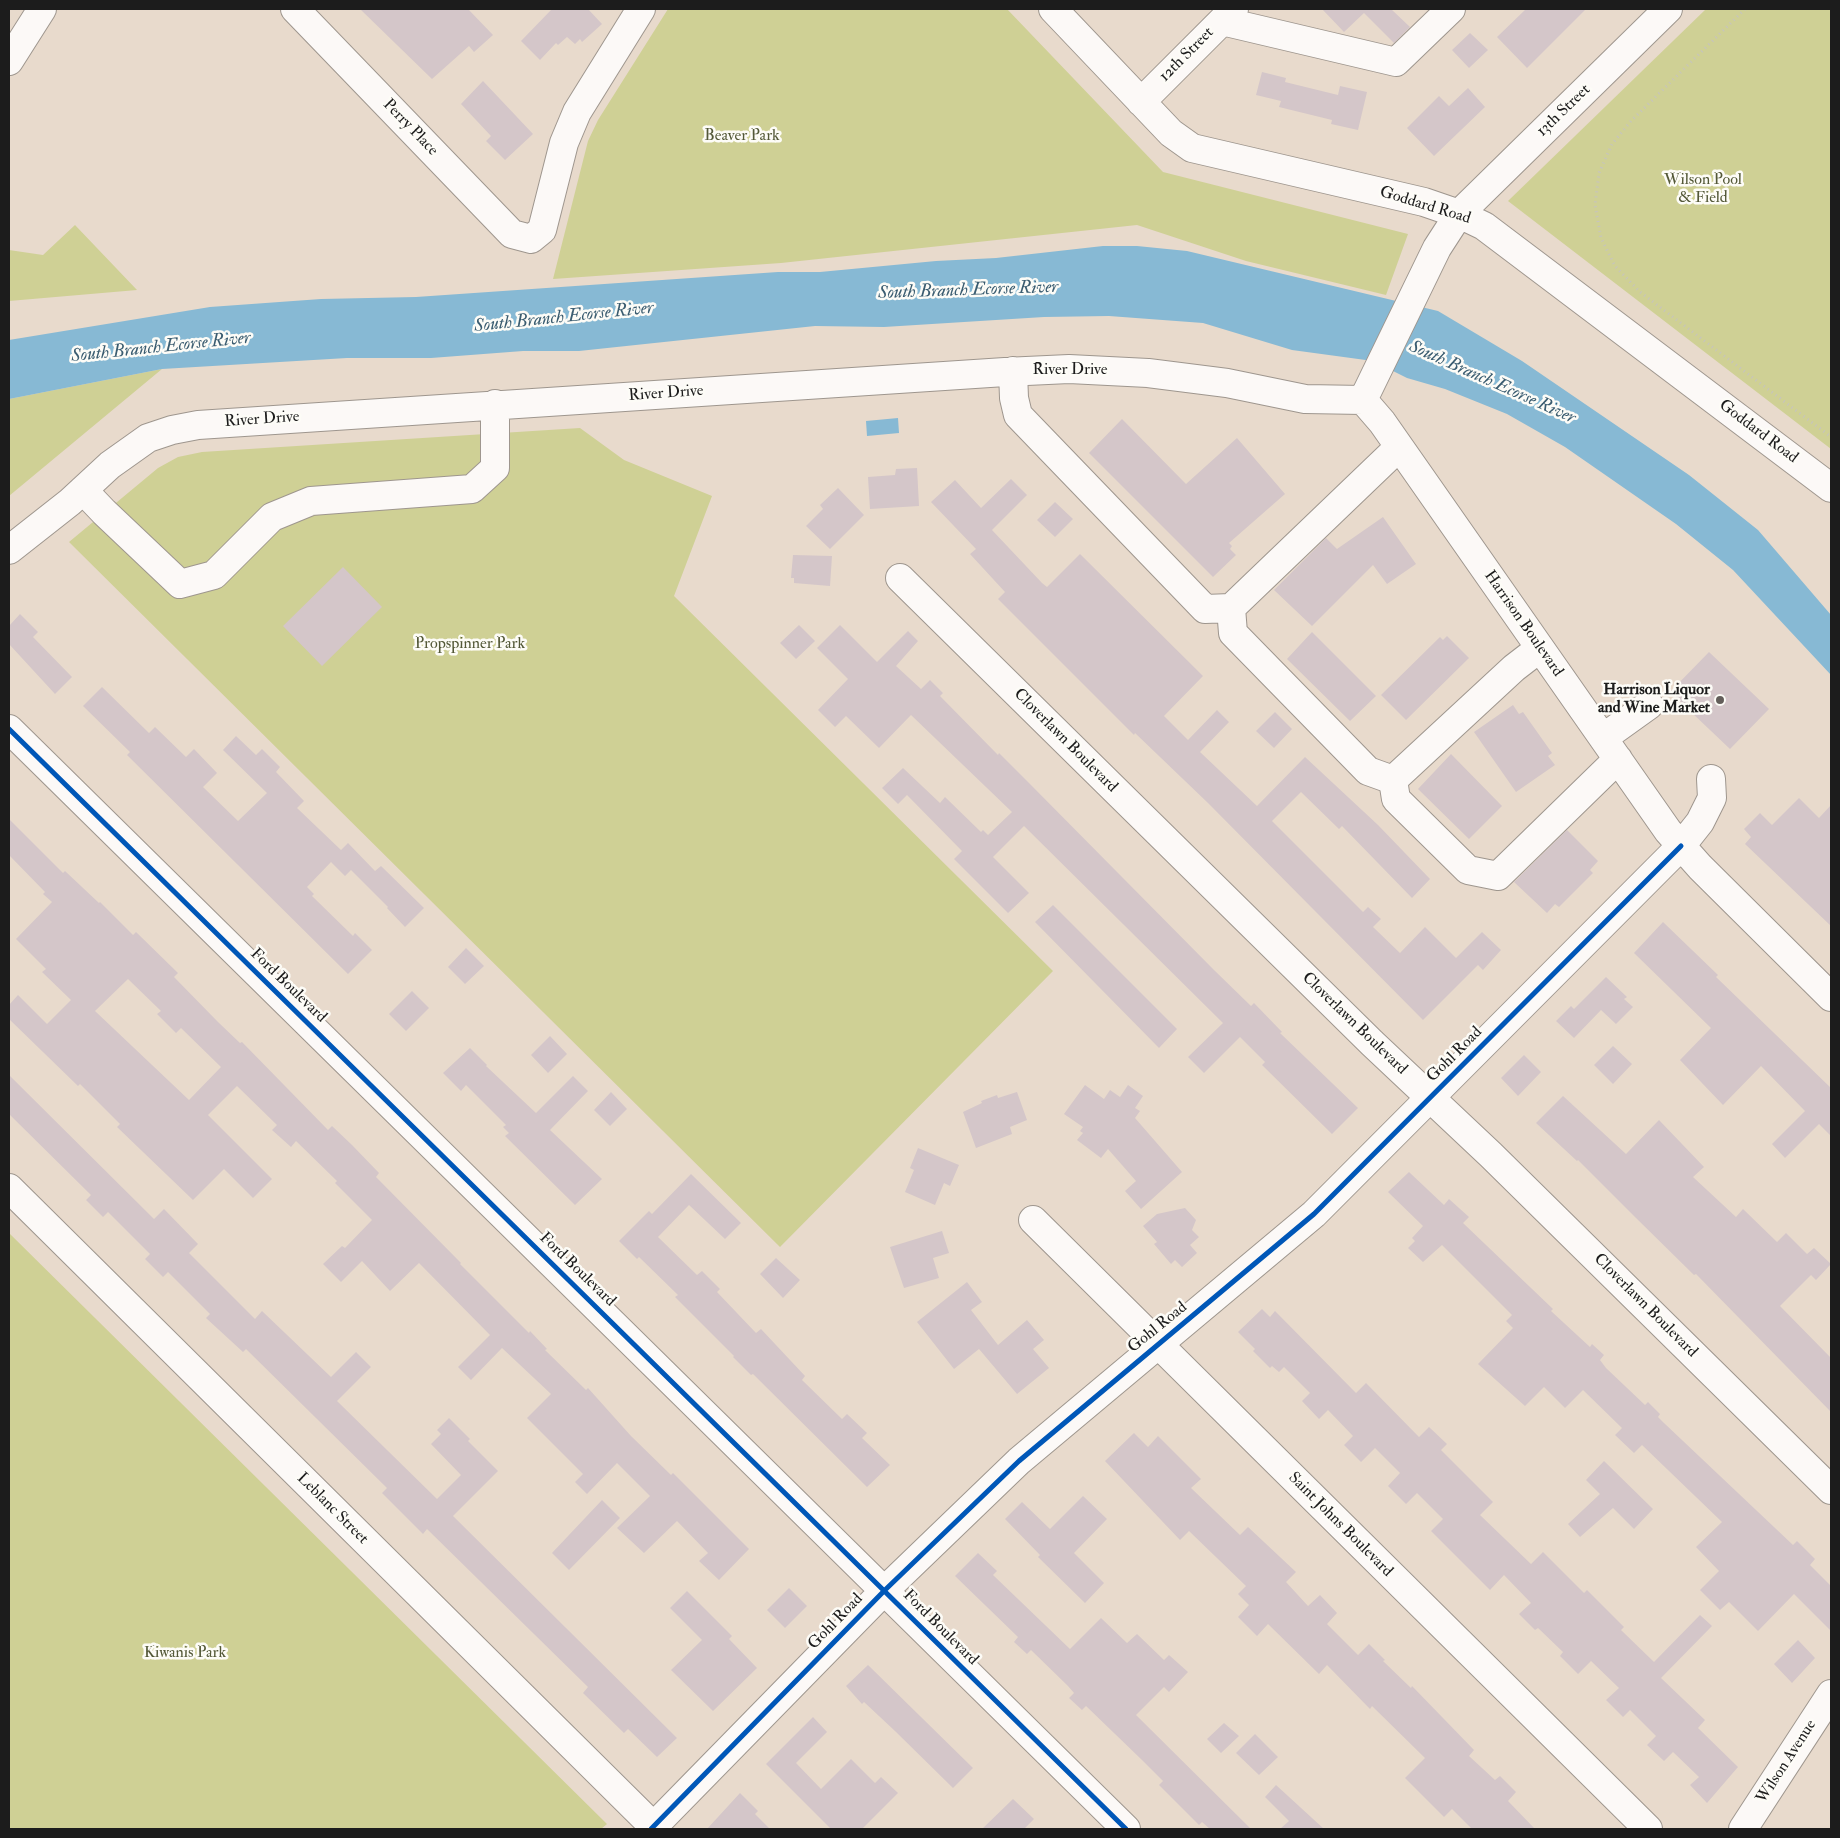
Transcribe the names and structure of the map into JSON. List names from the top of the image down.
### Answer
{
  "streets": {
    "street": [
      "12th Street",
      "13th Street",
      "Perry Place",
      "Goddard Road",
      "River Drive",
      "Harrison Boulevard",
      "Cloverlawn Boulevard",
      "Ford Boulevard",
      "Gohl Road",
      "Leblanc Street",
      "Saint Johns Boulevard",
      "Wilson Avenue"
    ]
  },
  "crossings": [
    ["12th Street", "Goddard Road"],
    ["13th Street", "Goddard Road"],
    ["River Drive", "Harrison Boulevard"],
    ["Harrison Boulevard", "Gohl Road"],
    ["Cloverlawn Boulevard", "Gohl Road"],
    ["Ford Boulevard", "Gohl Road"],
    ["Gohl Road", "Leblanc Street"],
    ["Gohl Road", "Saint Johns Boulevard"]
  ],
  "water": ["South Branch Ecorse River"],
  "parks": [
    "Beaver Park",
    "Wilson Pool & Field",
    "Propspinner Park",
    "Kiwanis Park"
  ],
  "places": ["Harrison Liquor and Wine Market"]
}
